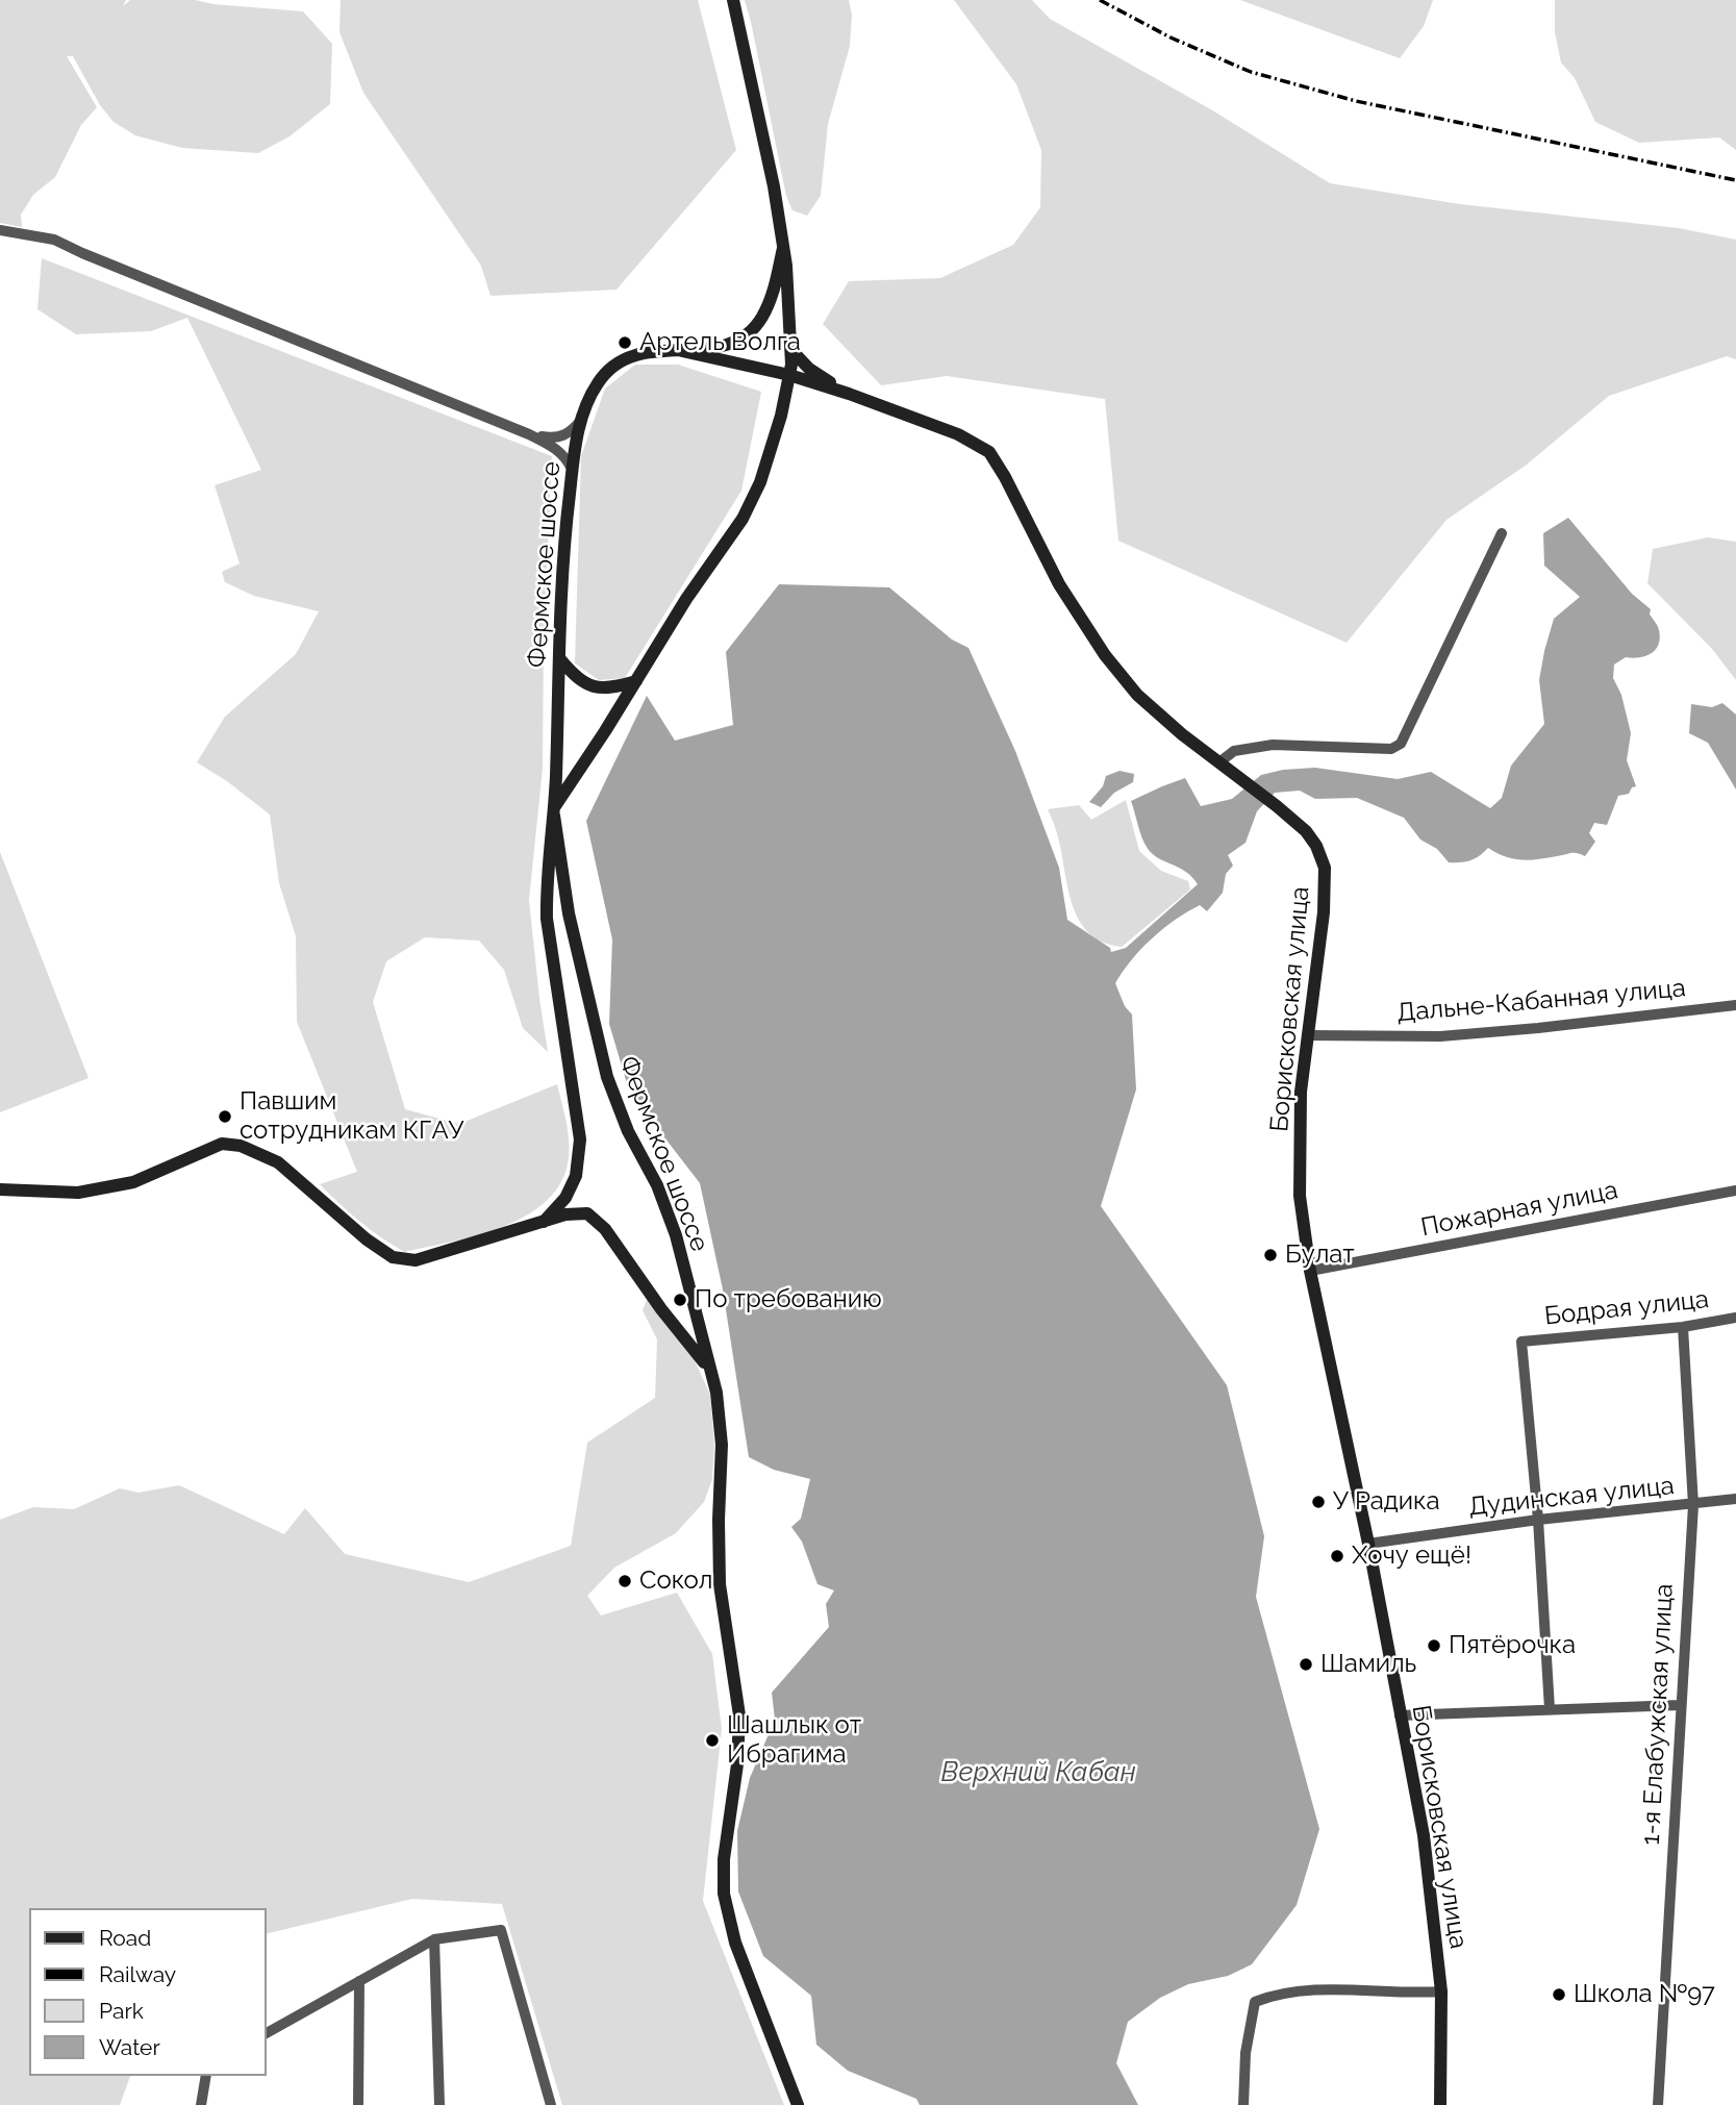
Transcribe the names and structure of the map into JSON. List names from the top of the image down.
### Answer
{
  "streets": {
    "street": [
      "Фермское шоссе",
      "Дальне-Кабанная улица",
      "Борисковская улица",
      "Пожарная улица",
      "Бодрая улица",
      "Дудинская улица",
      "1-я Елабужская улица"
    ]
  },
  "crossings": [
    ["Дальне-Кабанная улица", "Борисковская улица"],
    ["Борисковская улица", "Пожарная улица"],
    ["Борисковская улица", "Дудинская улица"],
    ["Бодрая улица", "Дудинская улица"],
    ["Бодрая улица", "1-я Елабужская улица"],
    ["Дудинская улица", "1-я Елабужская улица"]
  ],
  "water": ["Верхний Кабан"],
  "places": [
    "Артель Волга",
    "Павшим сотрудникам КГАУ",
    "Булат",
    "По требованию",
    "У Радика",
    "Хочу ещё!",
    "Сокол",
    "Пятёрочка",
    "Шамиль",
    "Шашлык от Ибрагима",
    "Школа №97"
  ],
  "legend": [
    "Road",
    "Railway",
    "Park",
    "Water"
  ]
}
